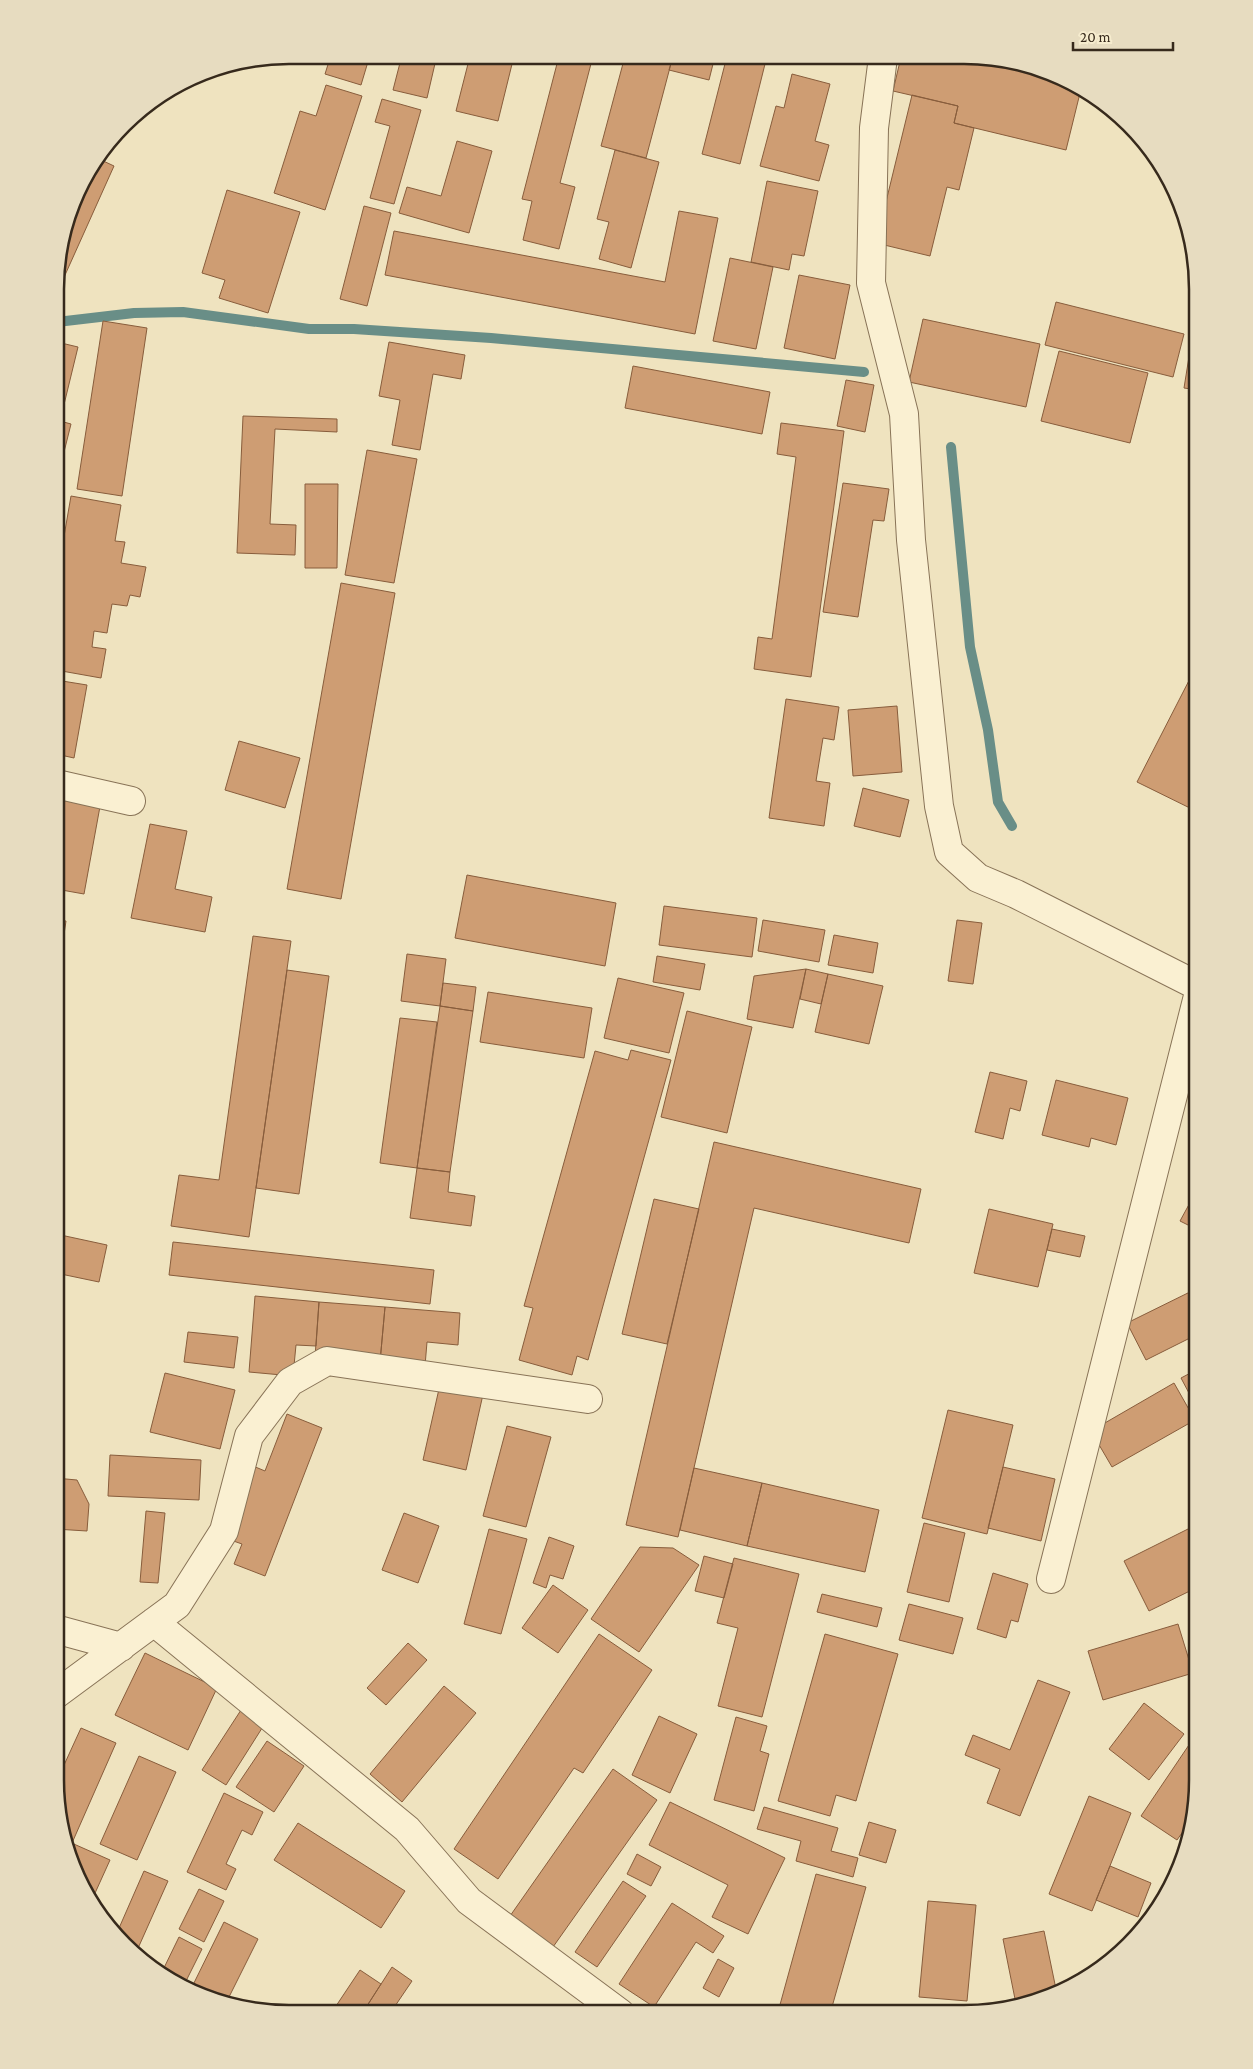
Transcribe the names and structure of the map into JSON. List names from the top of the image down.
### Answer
{
  "scale_bar": "20 m"
}
